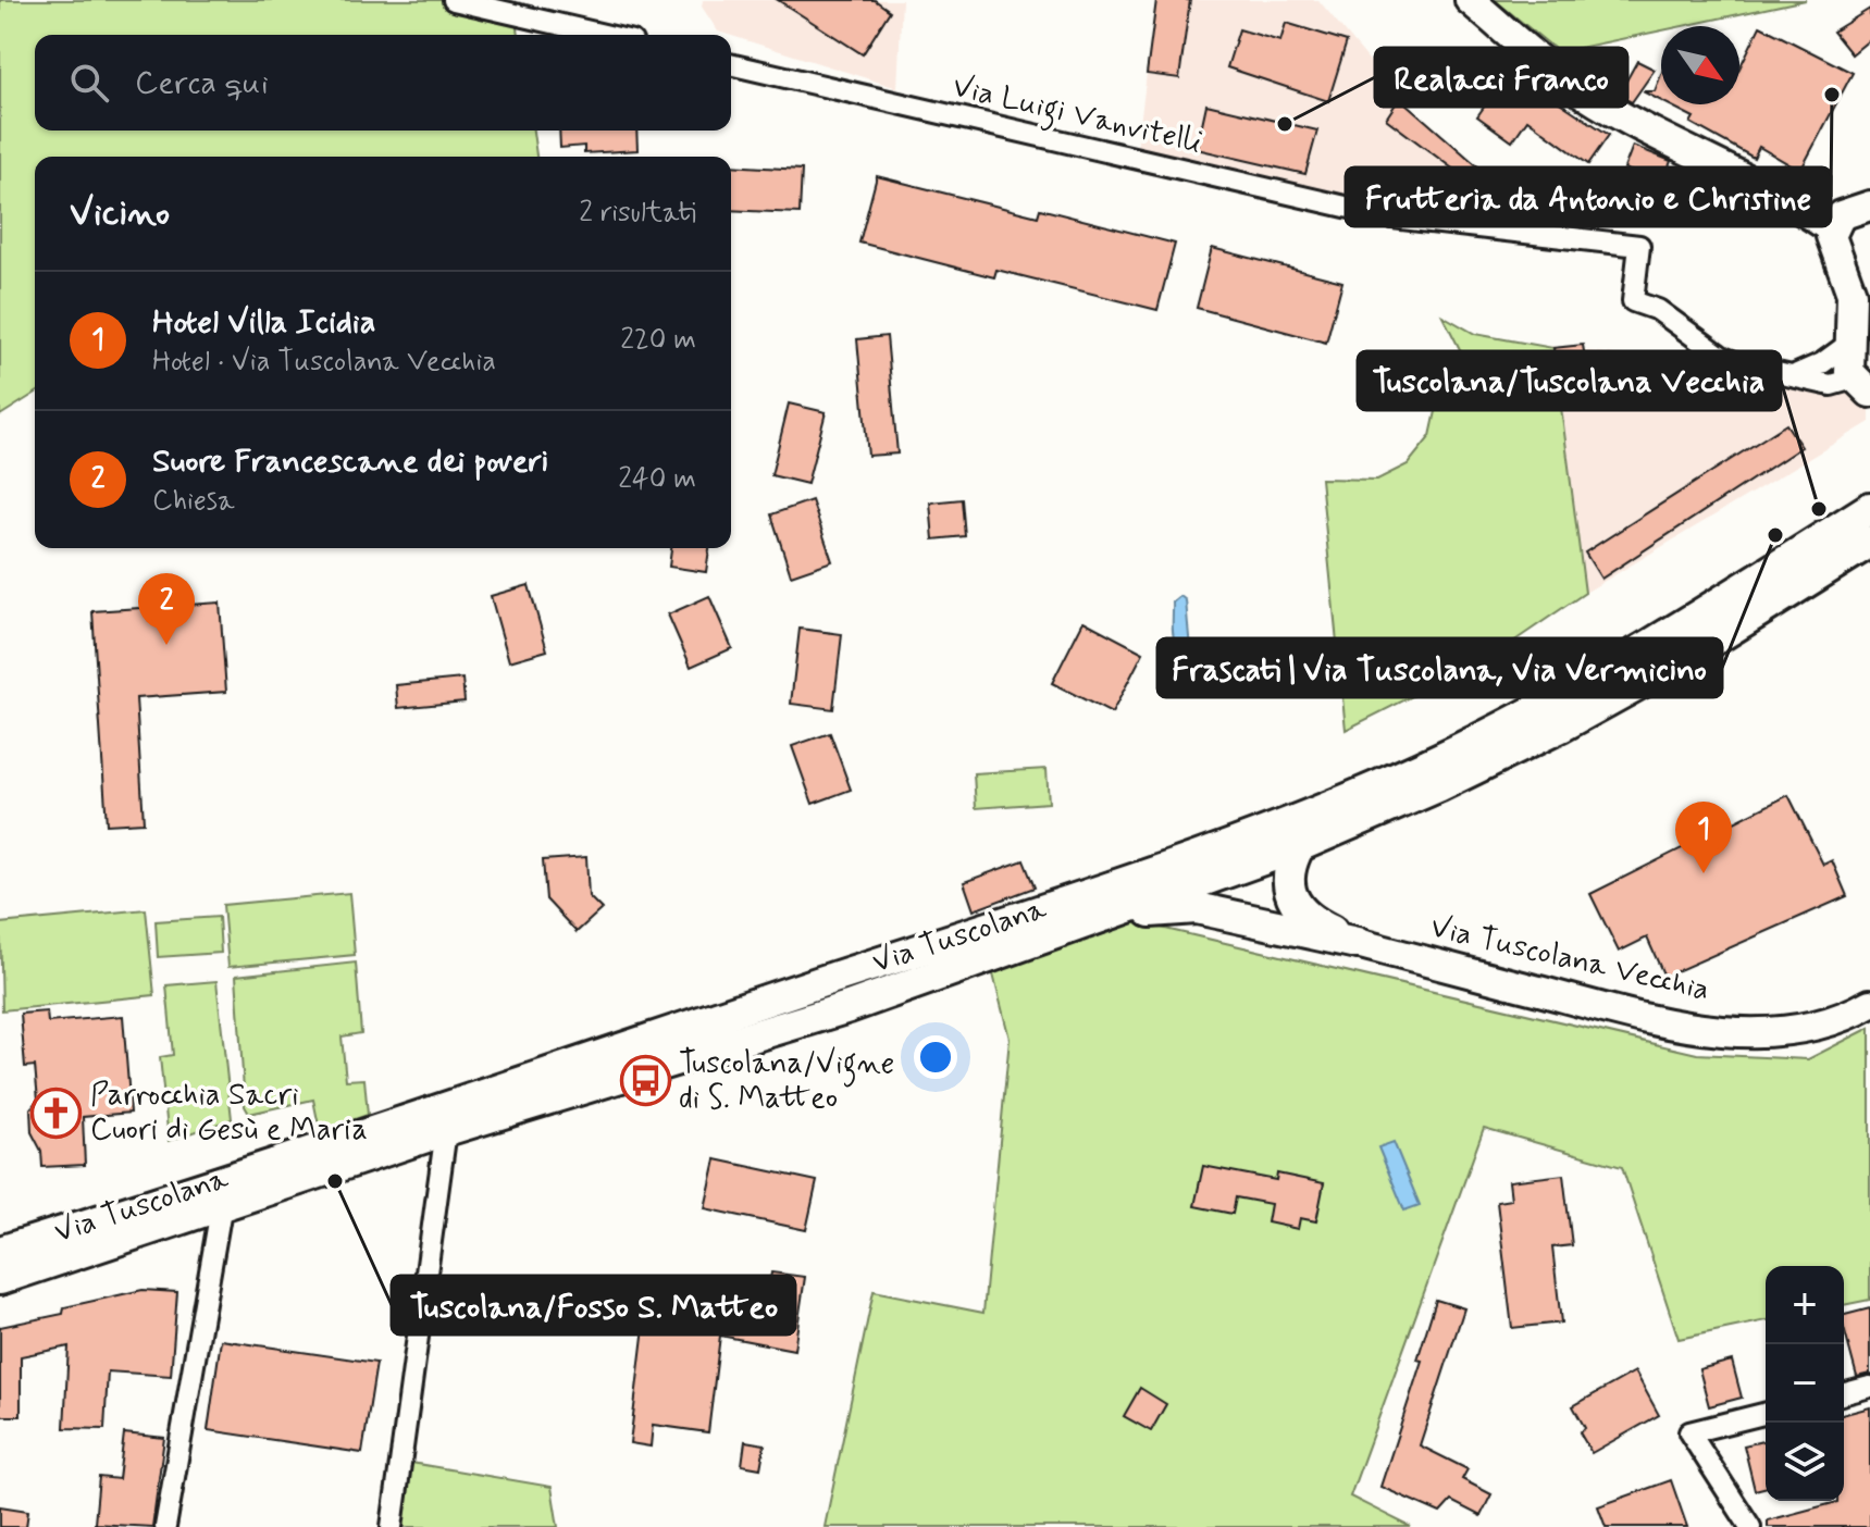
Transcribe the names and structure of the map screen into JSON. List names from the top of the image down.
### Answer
{
  "streets": {
    "main road": ["Via Tuscolana", "Via Tuscolana Vecchia"],
    "street": ["Via Luigi Vanvitelli"]
  },
  "places": {
    "other": [
      "Frutteria da Antonio e Christine",
      "Realacci Franco",
      "Tuscolana/Tuscolana Vecchia",
      "Frascati | Via Tuscolana, Via Vermicino",
      "Tuscolana/Fosso S. Matteo"
    ],
    "bus stop": ["Tuscolana/Vigne di S. Matteo"],
    "church": ["Parrocchia Sacri Cuori di Gesù e Maria"]
  },
  "north": "bottom right",
  "page": {
    "search": "Cerca qui",
    "heading": ["Vicino", "2 risultati"],
    "list": [
      {
        "mark": "1",
        "name": "Hotel Villa Icidia",
        "note": "Hotel · Via Tuscolana Vecchia",
        "value": "220 m"
      },
      {
        "mark": "2",
        "name": "Suore Francescane dei poveri",
        "note": "Chiesa",
        "value": "240 m"
      }
    ],
    "pins": ["2", "1"],
    "map_buttons": ["+", "−"]
  }
}
